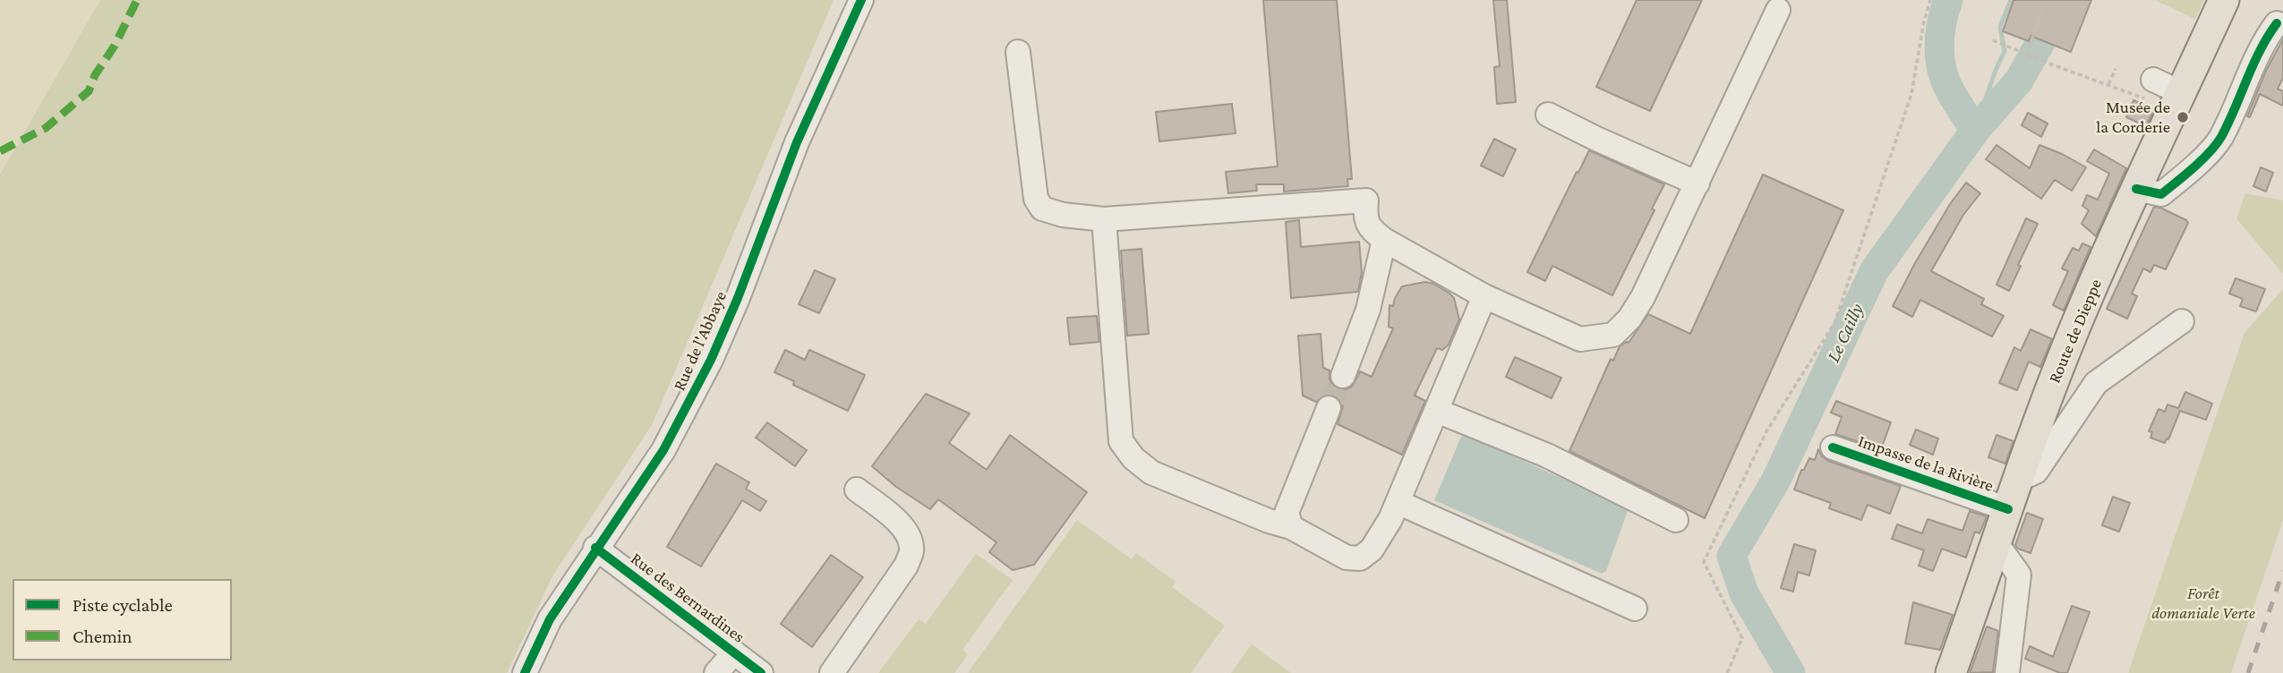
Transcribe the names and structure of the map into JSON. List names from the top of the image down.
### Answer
{
  "streets": {
    "main road": ["Route de Dieppe"],
    "street": ["Rue de l'Abbaye", "Impasse de la Rivière", "Rue des Bernardines"]
  },
  "crossings": [
    ["Route de Dieppe", "Impasse de la Rivière"],
    ["Rue de l'Abbaye", "Rue des Bernardines"]
  ],
  "water": ["Le Cailly"],
  "parks": ["Forêt domaniale Verte"],
  "places": ["Musée de la Corderie"],
  "legend": ["Piste cyclable", "Chemin"]
}
